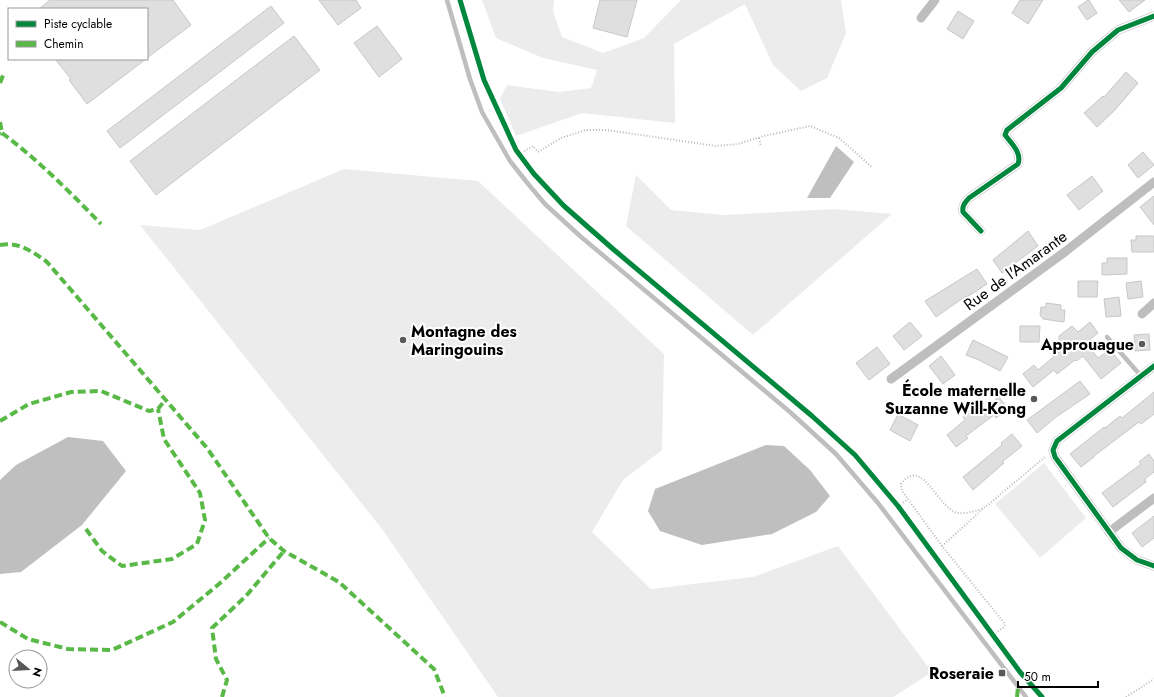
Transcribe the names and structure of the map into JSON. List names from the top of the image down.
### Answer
{
  "streets": {
    "street": ["Rue de l'Amarante"]
  },
  "places": {
    "other": ["Montagne des Maringouins", "Approuague", "École maternelle Suzanne Will-Kong"],
    "transit": ["Roseraie"]
  },
  "legend": ["Piste cyclable", "Chemin"],
  "scale_bar": "50 m",
  "north": "right"
}
